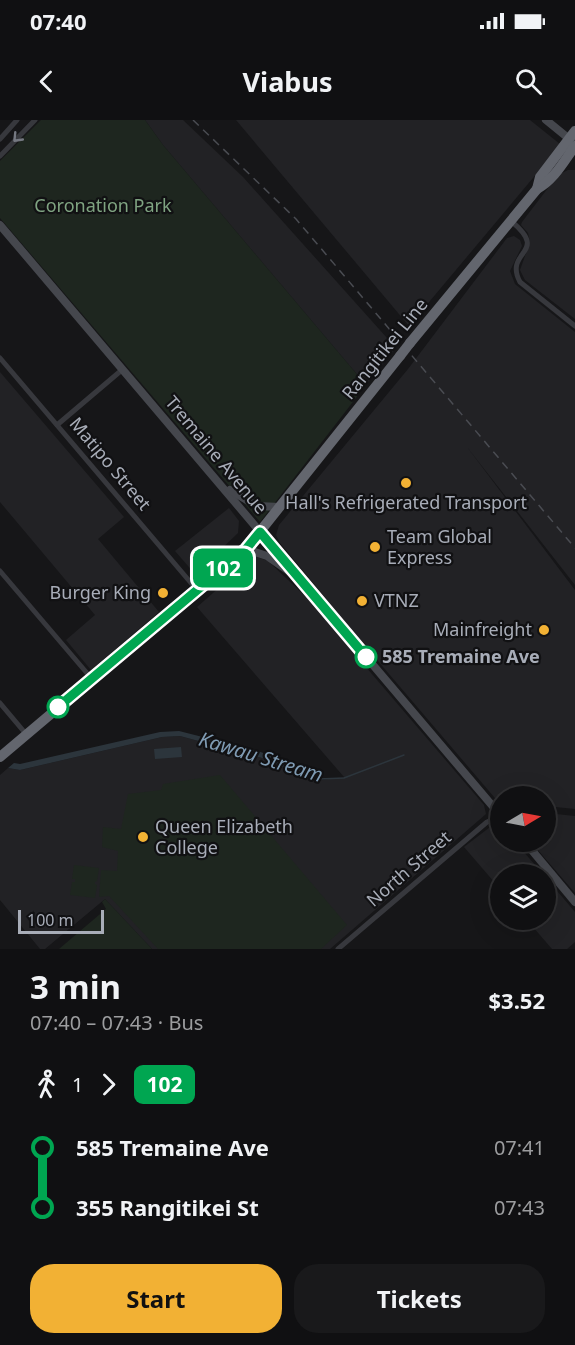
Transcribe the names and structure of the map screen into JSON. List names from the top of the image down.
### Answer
{
  "streets": {
    "highway": ["Rangitikei Line"],
    "main road": ["Tremaine Avenue"],
    "street": ["Matipo Street", "North Street"]
  },
  "crossings": [
    ["Rangitikei Line", "Tremaine Avenue"],
    ["Rangitikei Line", "Matipo Street"]
  ],
  "water": ["Kawau Stream"],
  "parks": ["Coronation Park"],
  "places": [
    "Hall's Refrigerated Transport",
    "Team Global Express",
    "Burger King",
    "VTNZ",
    "Mainfreight",
    "585 Tremaine Ave",
    "Queen Elizabeth College"
  ],
  "lines": ["bus line 102"],
  "scale_bar": "100 m",
  "north": "right",
  "page": {
    "status": "07:40",
    "header": "Viabus",
    "on_map": "102",
    "scale": "100 m",
    "heading": ["3 min", "07:40 – 07:43 · Bus", "$3.52"],
    "legs": ["1", "102"],
    "list": [
      {
        "name": "585 Tremaine Ave",
        "value": "07:41"
      },
      {
        "name": "355 Rangitikei St",
        "value": "07:43"
      }
    ],
    "buttons": ["Start", "Tickets"]
  }
}
